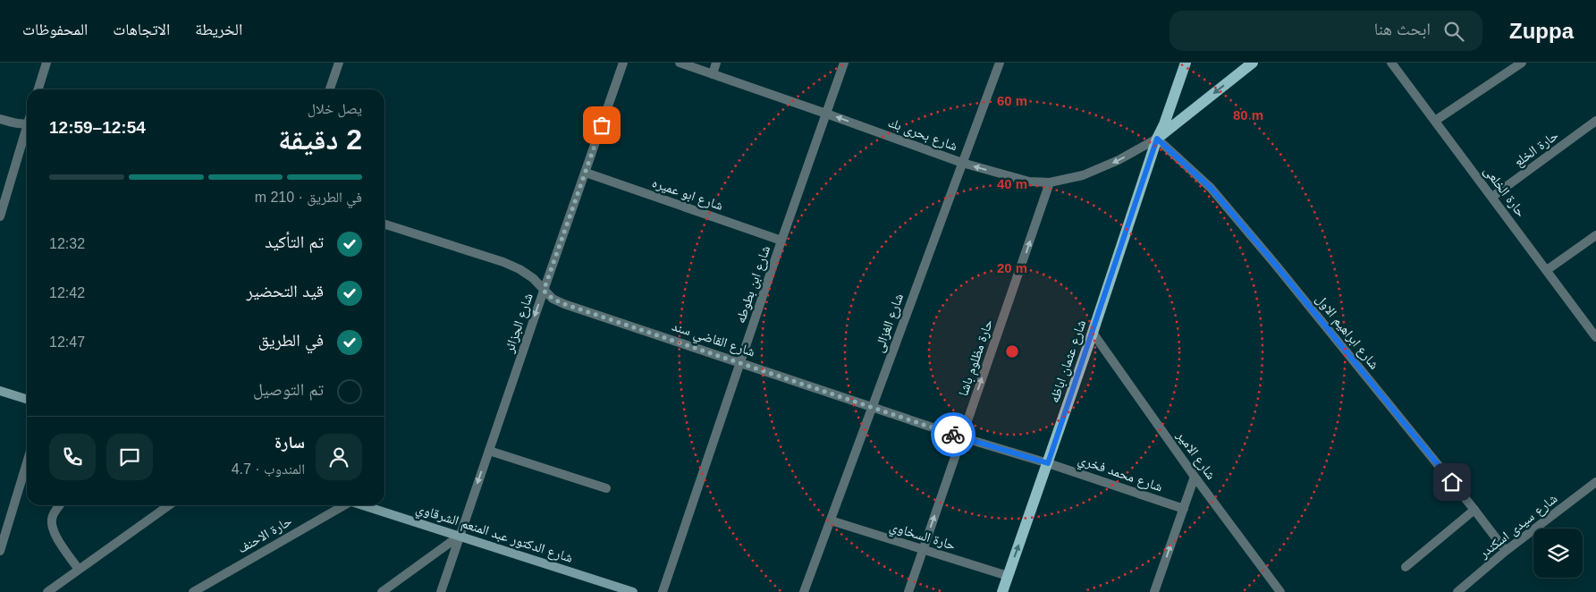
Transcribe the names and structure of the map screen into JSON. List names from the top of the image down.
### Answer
{
  "streets": {
    "main road": ["شارع عثمان اباظه", "شارع الدكتور عبد المنعم الشرقاوي"],
    "street": [
      "شارع بحرى بك",
      "حارة الخلع",
      "حارة الخلعى",
      "شارع ابو عميره",
      "شارع ابن بطوطه",
      "شارع الجزائر",
      "شارع الغزالى",
      "شارع ابراهيم الاول",
      "شارع القاضي سند",
      "حارة مظلوم باشا",
      "شارع الامير",
      "شارع محمد فخري",
      "شارع سيدى اسكندر",
      "حارة الاحنف",
      "حارة السخاوي"
    ]
  },
  "crossings": [
    ["شارع بحرى بك", "شارع ابن بطوطه"],
    ["شارع بحرى بك", "شارع الغزالى"],
    ["شارع بحرى بك", "شارع ابراهيم الاول"],
    ["شارع بحرى بك", "حارة مظلوم باشا"],
    ["شارع بحرى بك", "شارع عثمان اباظه"],
    ["حارة الخلع", "حارة الخلعى"],
    ["شارع ابو عميره", "شارع ابن بطوطه"],
    ["شارع ابو عميره", "شارع الجزائر"],
    ["شارع ابن بطوطه", "شارع القاضي سند"],
    ["شارع الجزائر", "شارع القاضي سند"],
    ["شارع الجزائر", "شارع الدكتور عبد المنعم الشرقاوي"],
    ["شارع الغزالى", "شارع القاضي سند"],
    ["شارع الغزالى", "حارة السخاوي"],
    ["شارع ابراهيم الاول", "شارع عثمان اباظه"],
    ["شارع ابراهيم الاول", "شارع سيدى اسكندر"],
    ["شارع القاضي سند", "حارة مظلوم باشا"],
    ["شارع القاضي سند", "شارع عثمان اباظه"],
    ["شارع القاضي سند", "شارع محمد فخري"],
    ["حارة مظلوم باشا", "حارة السخاوي"],
    ["شارع عثمان اباظه", "شارع الامير"],
    ["شارع عثمان اباظه", "شارع محمد فخري"],
    ["شارع عثمان اباظه", "حارة السخاوي"]
  ],
  "one_way": ["شارع بحرى بك", "شارع الجزائر", "حارة مظلوم باشا"],
  "page": {
    "header": "Zuppa",
    "search": "ابحث هنا",
    "nav": ["الخريطة", "الاتجاهات", "المحفوظات"],
    "heading": ["2 دقيقة", "يصل خلال", "12:54–12:59"],
    "panel": ["سارة", "المندوب · 4.7"],
    "bar": "في الطريق · 210 m",
    "list": [
      ["تم التأكيد", "12:32"],
      ["قيد التحضير", "12:42"],
      ["في الطريق", "12:47"],
      "تم التوصيل"
    ]
  },
  "rings": [
    "60 m",
    "80 m",
    "40 m",
    "20 m"
  ]
}
